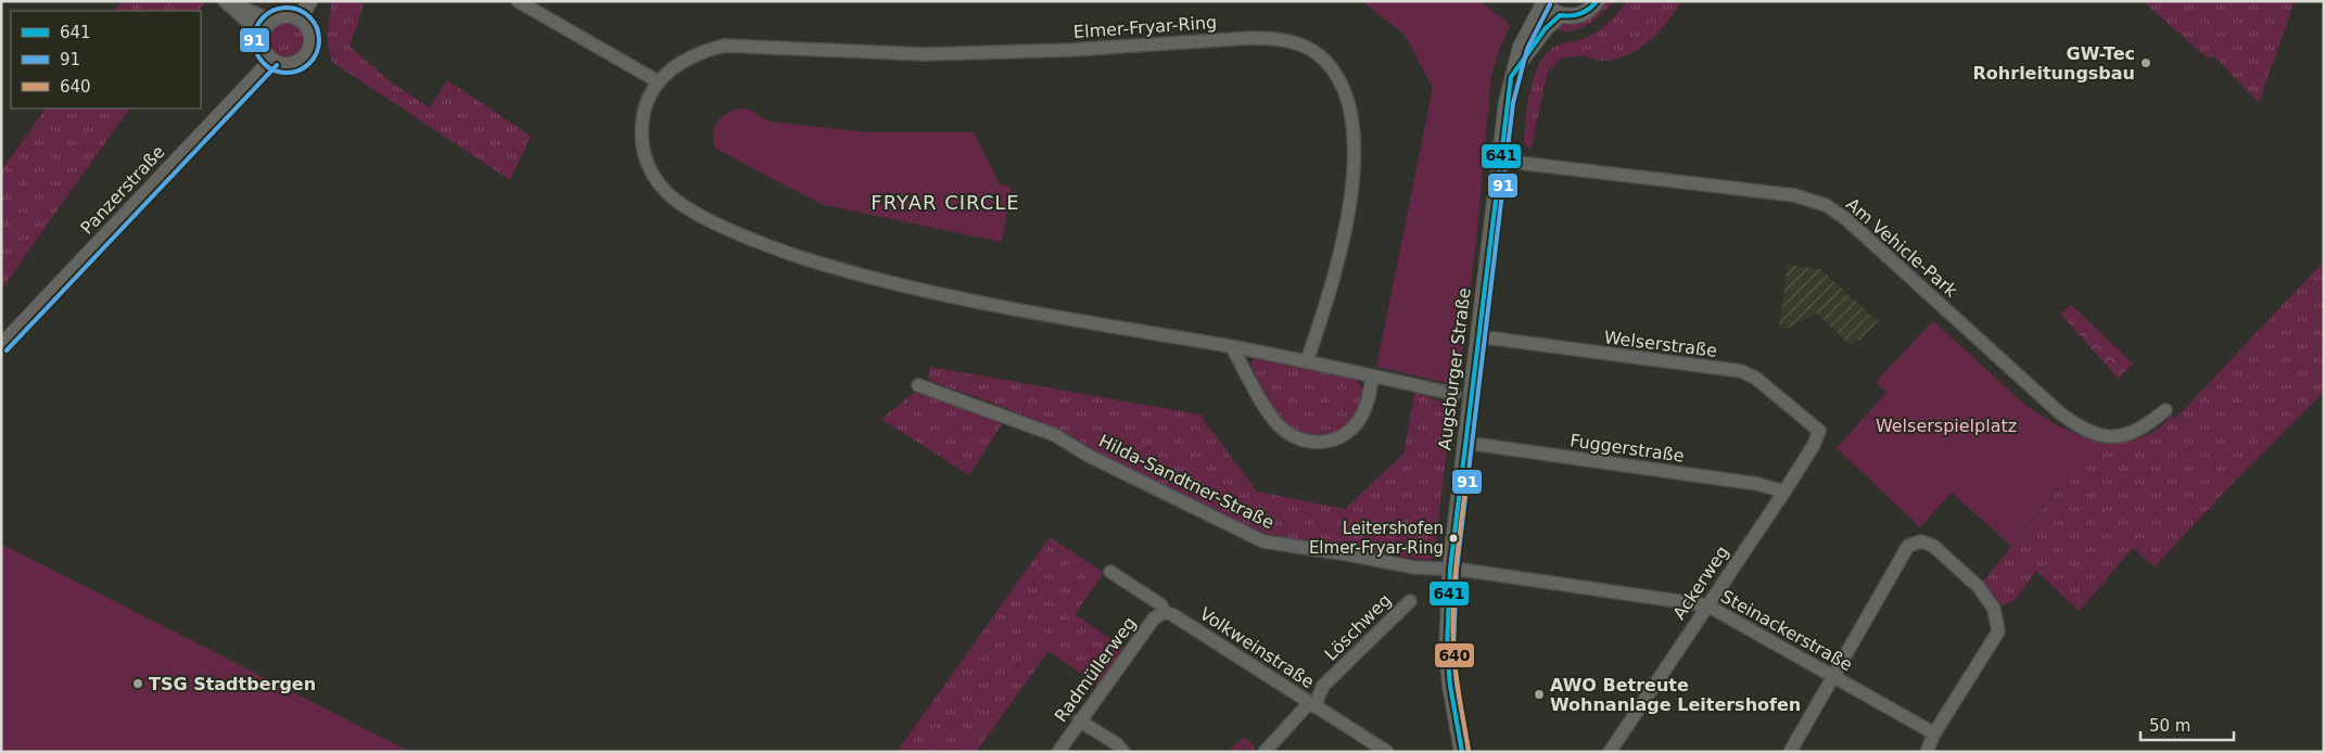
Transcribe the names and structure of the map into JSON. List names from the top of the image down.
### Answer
{
  "streets": {
    "street": [
      "Elmer-Fryar-Ring",
      "Panzerstraße",
      "Am Vehicle-Park",
      "Welserstraße",
      "Augsburger Straße",
      "Fuggerstraße",
      "Hilda-Sandtner-Straße",
      "Ackerweg",
      "Löschweg",
      "Steinackerstraße",
      "Volkweinstraße",
      "Radmüllerweg"
    ]
  },
  "crossings": [
    ["Am Vehicle-Park", "Augsburger Straße"],
    ["Welserstraße", "Augsburger Straße"],
    ["Welserstraße", "Ackerweg"],
    ["Augsburger Straße", "Fuggerstraße"],
    ["Augsburger Straße", "Hilda-Sandtner-Straße"],
    ["Augsburger Straße", "Steinackerstraße"],
    ["Fuggerstraße", "Ackerweg"],
    ["Hilda-Sandtner-Straße", "Steinackerstraße"],
    ["Ackerweg", "Steinackerstraße"],
    ["Löschweg", "Volkweinstraße"],
    ["Volkweinstraße", "Radmüllerweg"]
  ],
  "districts": ["FRYAR CIRCLE"],
  "parks": ["Welserspielplatz"],
  "places": [
    "GW-Tec Rohrleitungsbau",
    "Leitershofen Elmer-Fryar-Ring",
    "TSG Stadtbergen",
    "AWO Betreute Wohnanlage Leitershofen"
  ],
  "lines": ["transit line 641", "transit line 91", "transit line 640"],
  "legend": ["641", "91", "640"],
  "scale_bar": "50 m"
}
